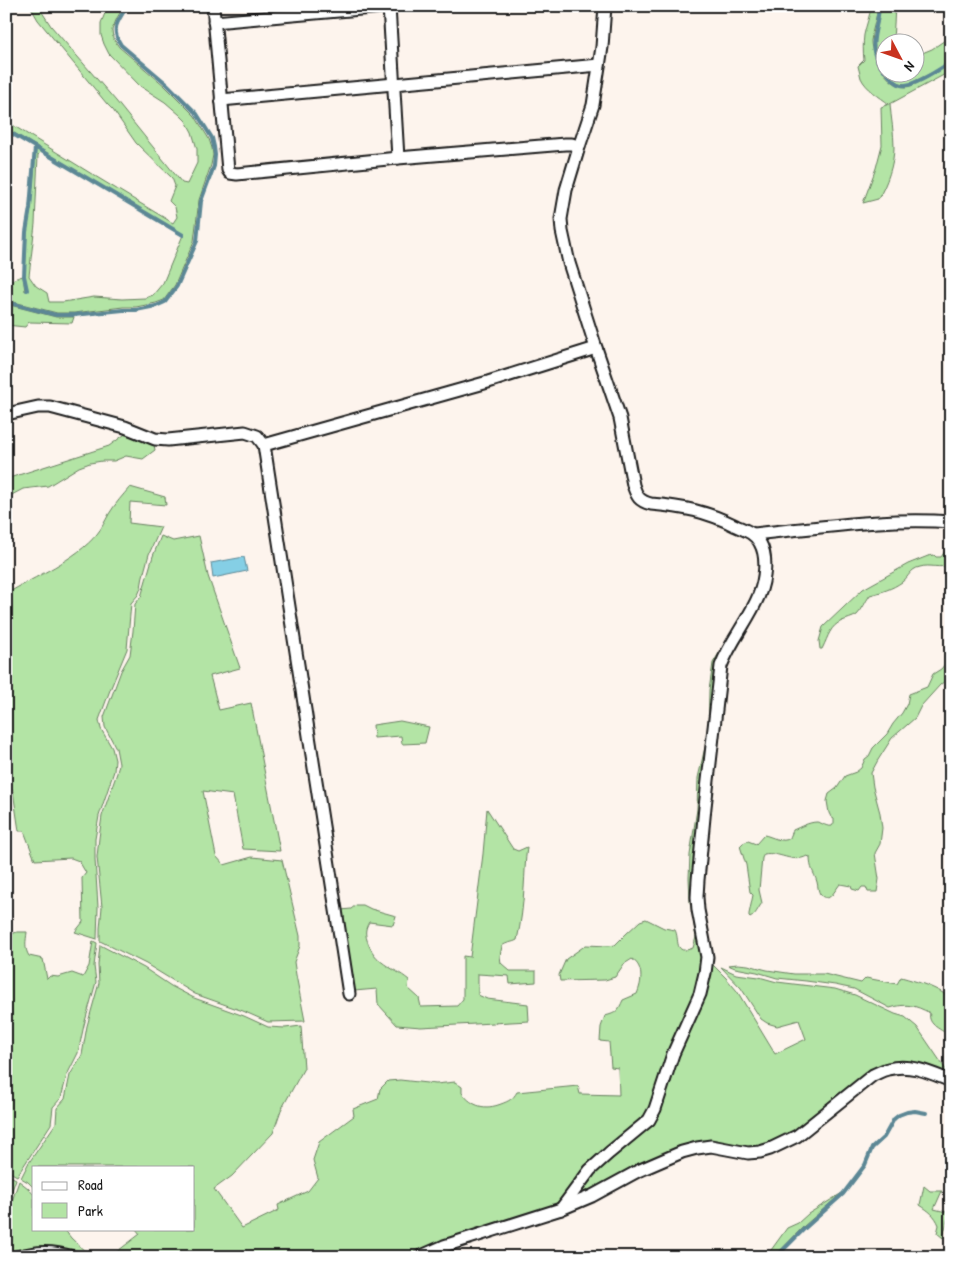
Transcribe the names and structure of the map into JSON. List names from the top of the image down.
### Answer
{
  "legend": ["Road", "Park"],
  "north": "bottom right"
}
